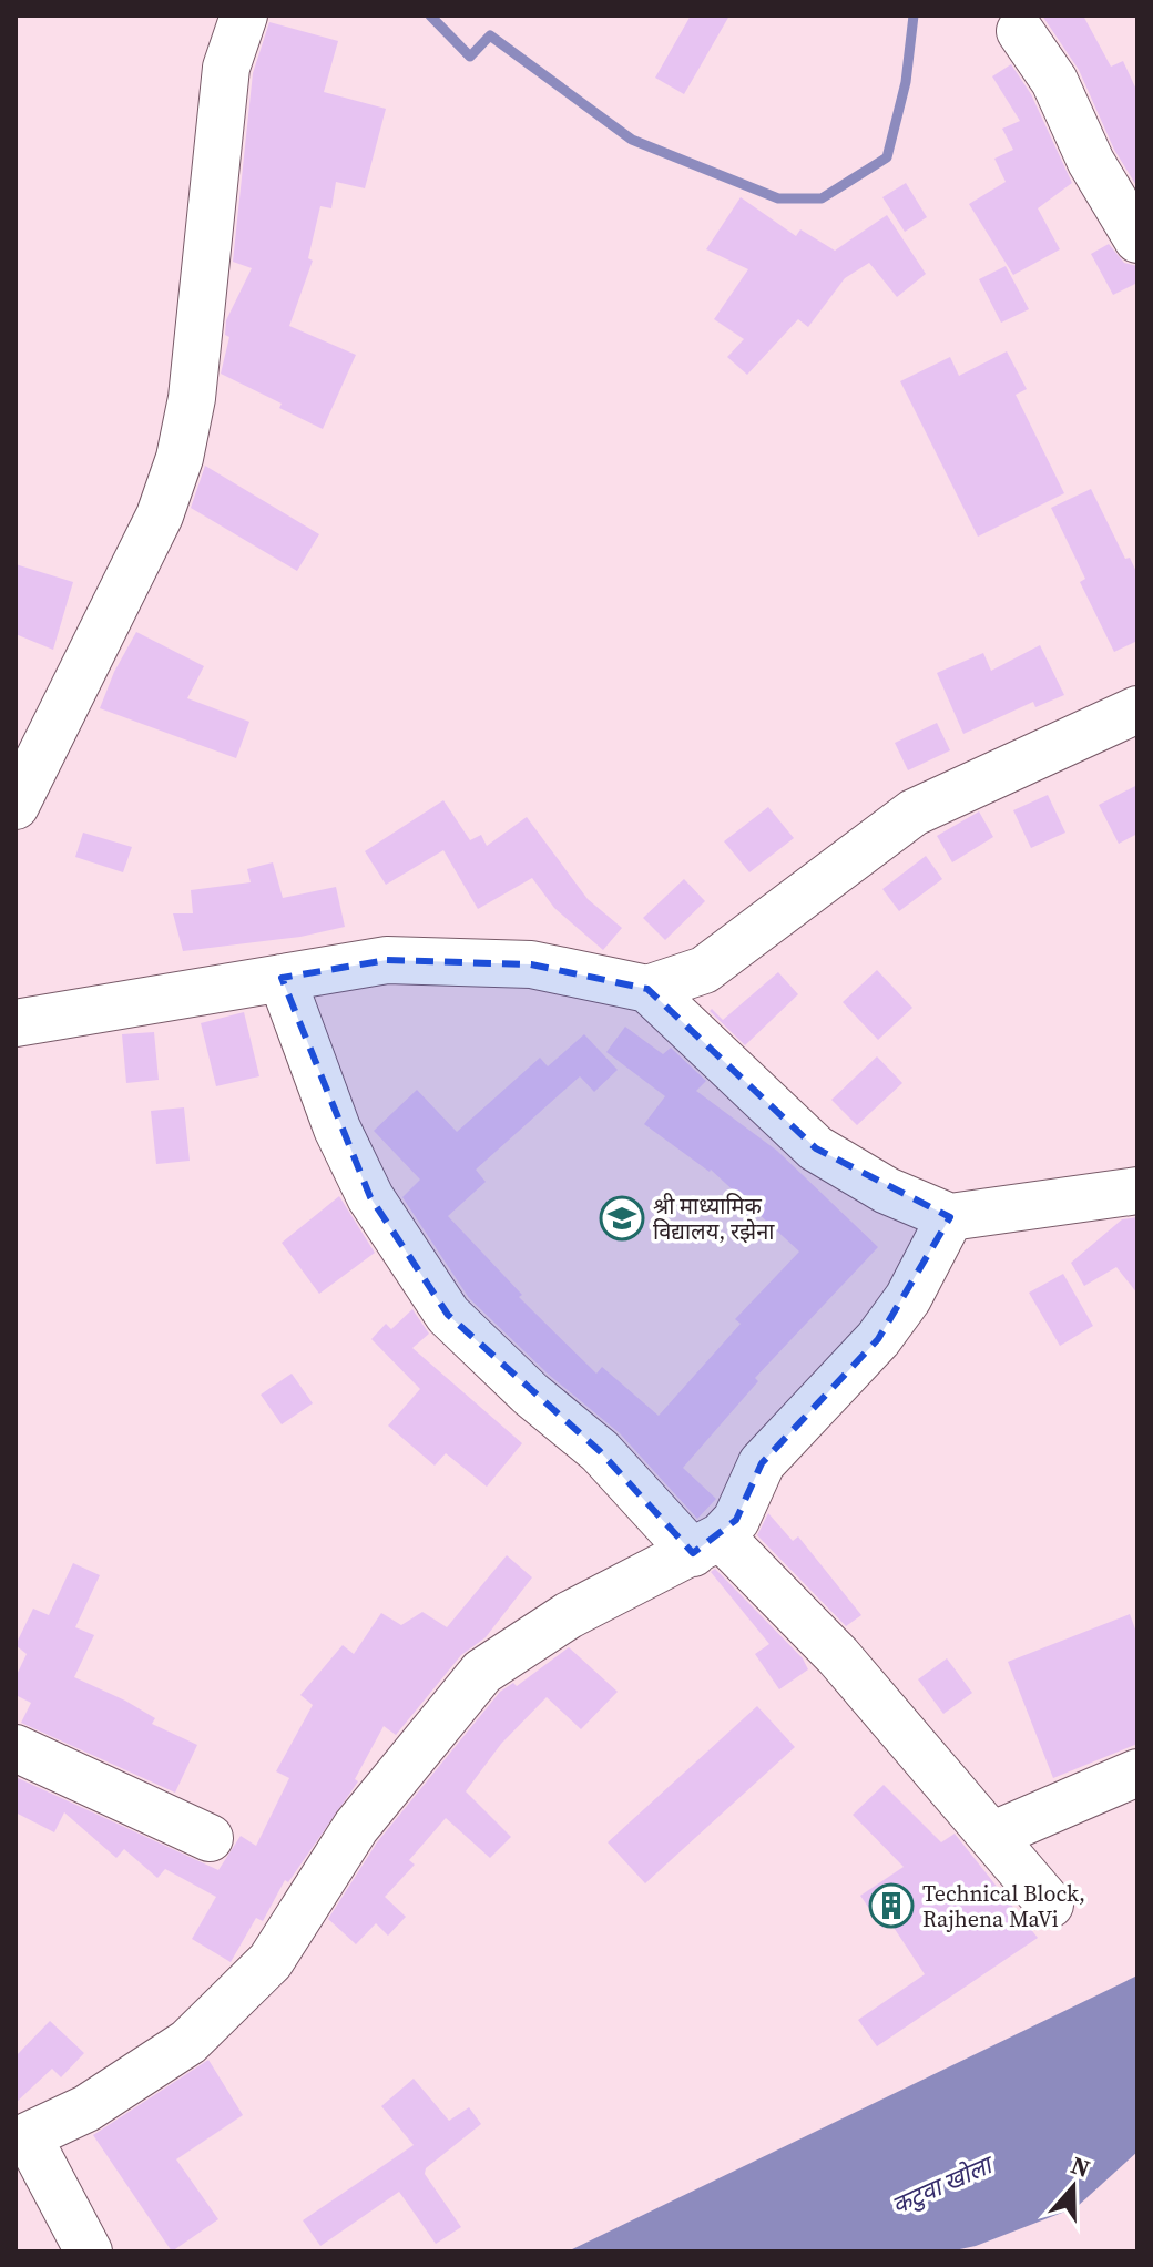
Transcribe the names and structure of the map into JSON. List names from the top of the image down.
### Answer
{
  "water": ["कटुवा खोला"],
  "places": {
    "school or university": ["श्री माध्यामिक विद्यालय, रझेना"],
    "building": ["Technical Block, Rajhena MaVi"]
  },
  "north": "top"
}
